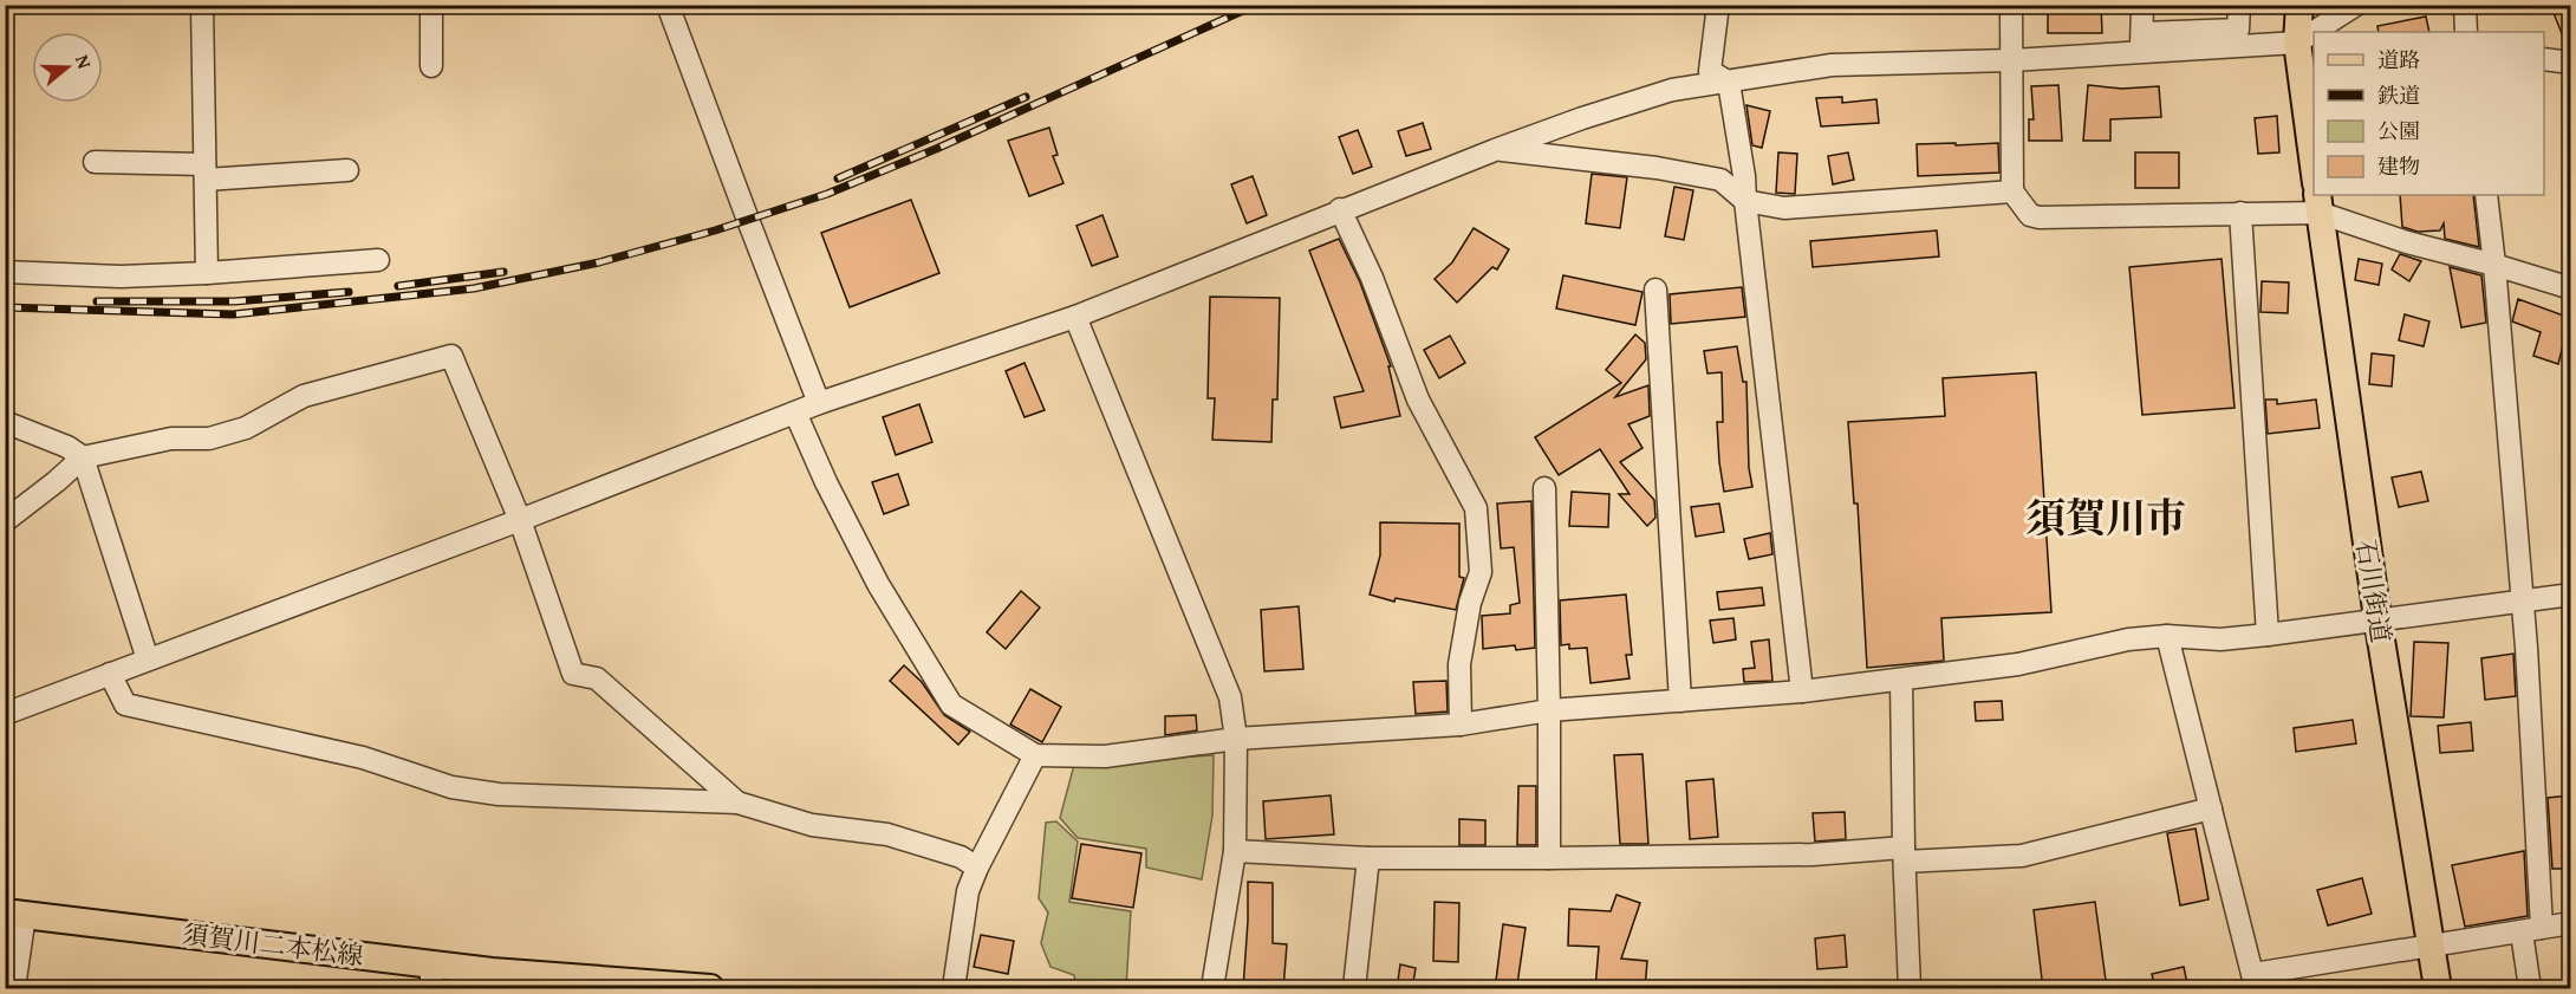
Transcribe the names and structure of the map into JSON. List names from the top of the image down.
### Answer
{
  "streets": {
    "main road": ["石川街道", "須賀川二本松線"]
  },
  "districts": ["須賀川市"],
  "legend": [
    "道路",
    "鉄道",
    "公園",
    "建物"
  ],
  "north": "right"
}
